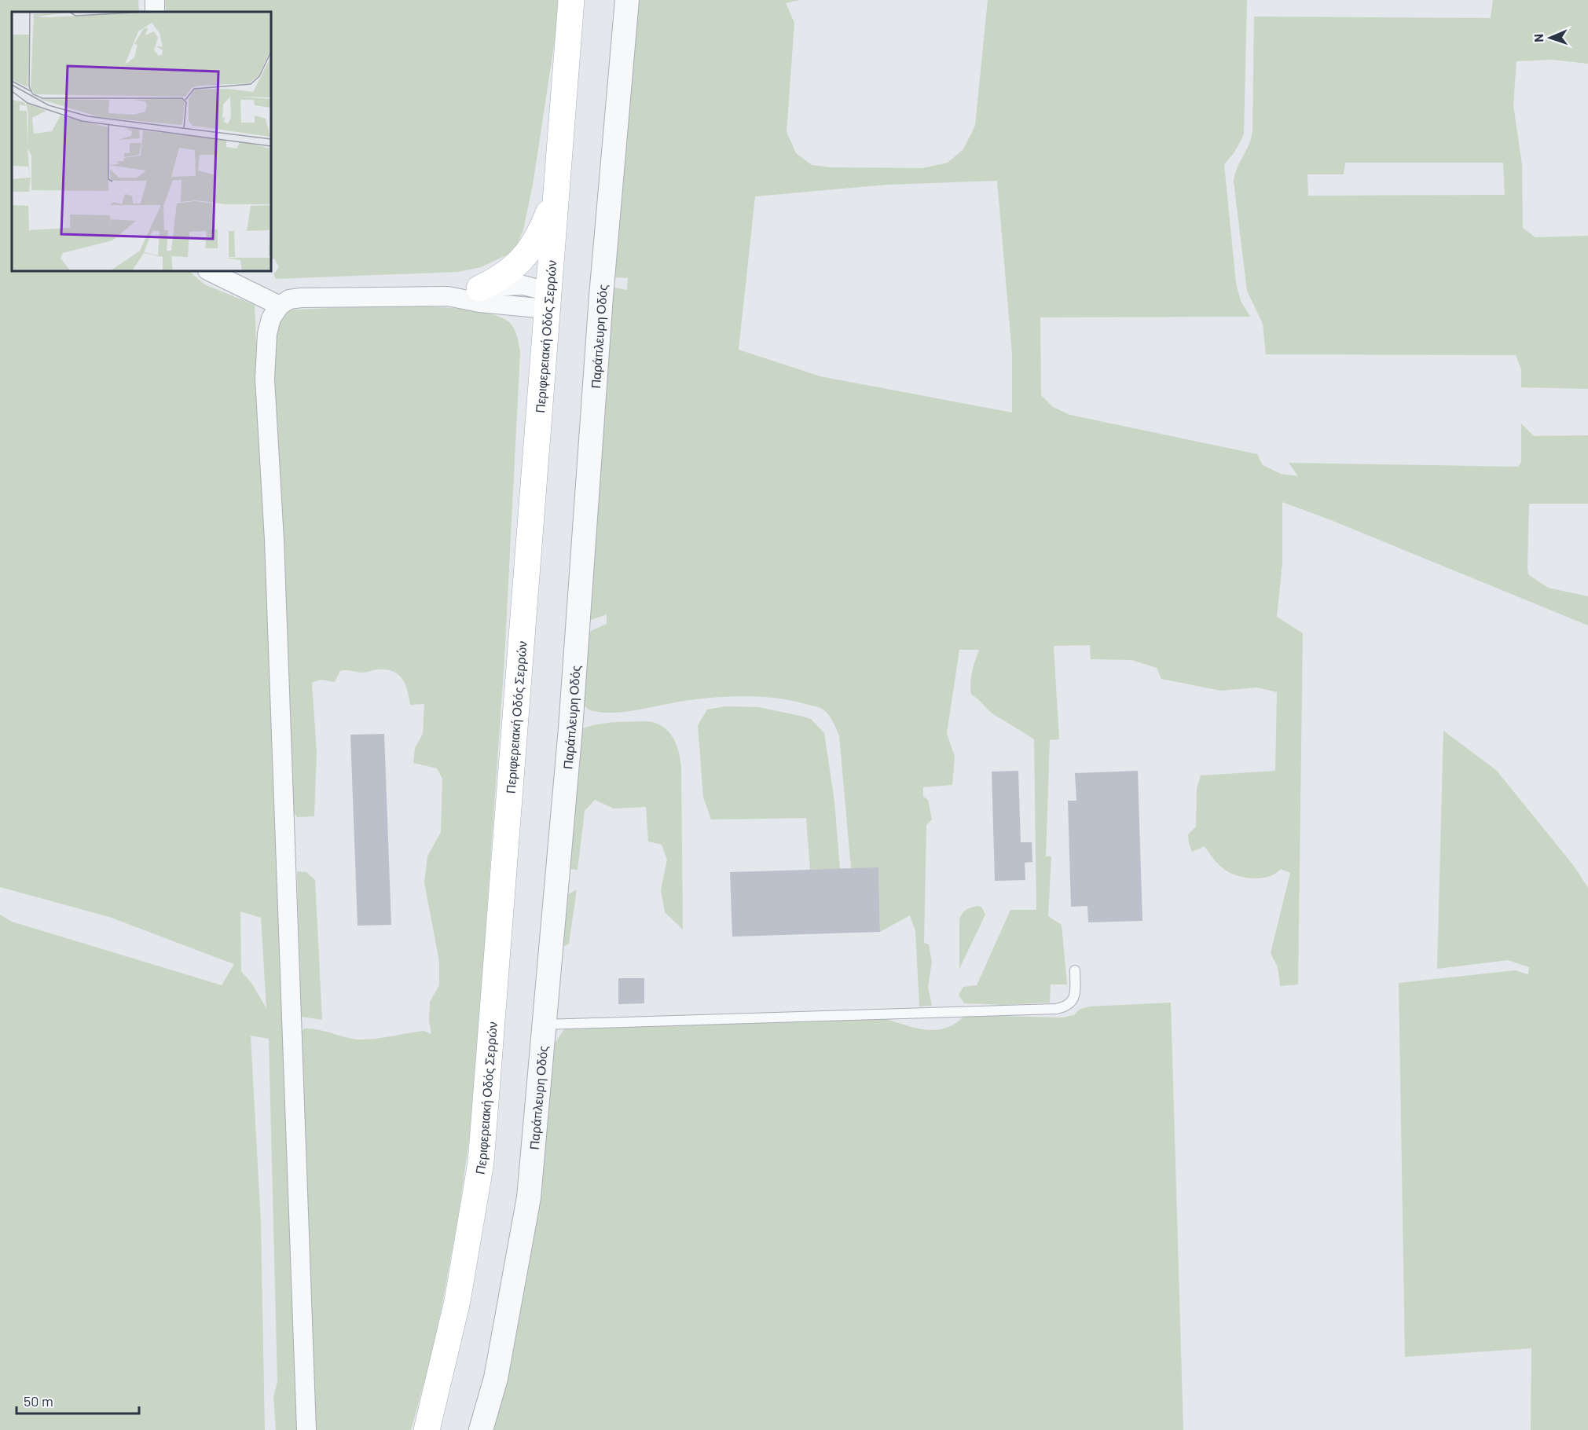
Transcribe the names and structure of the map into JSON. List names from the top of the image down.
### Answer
{
  "streets": {
    "main road": ["Περιφερειακή Οδός Σερρών"],
    "street": ["Παράπλευρη Οδός"]
  },
  "scale_bar": "50 m",
  "north": "left"
}
